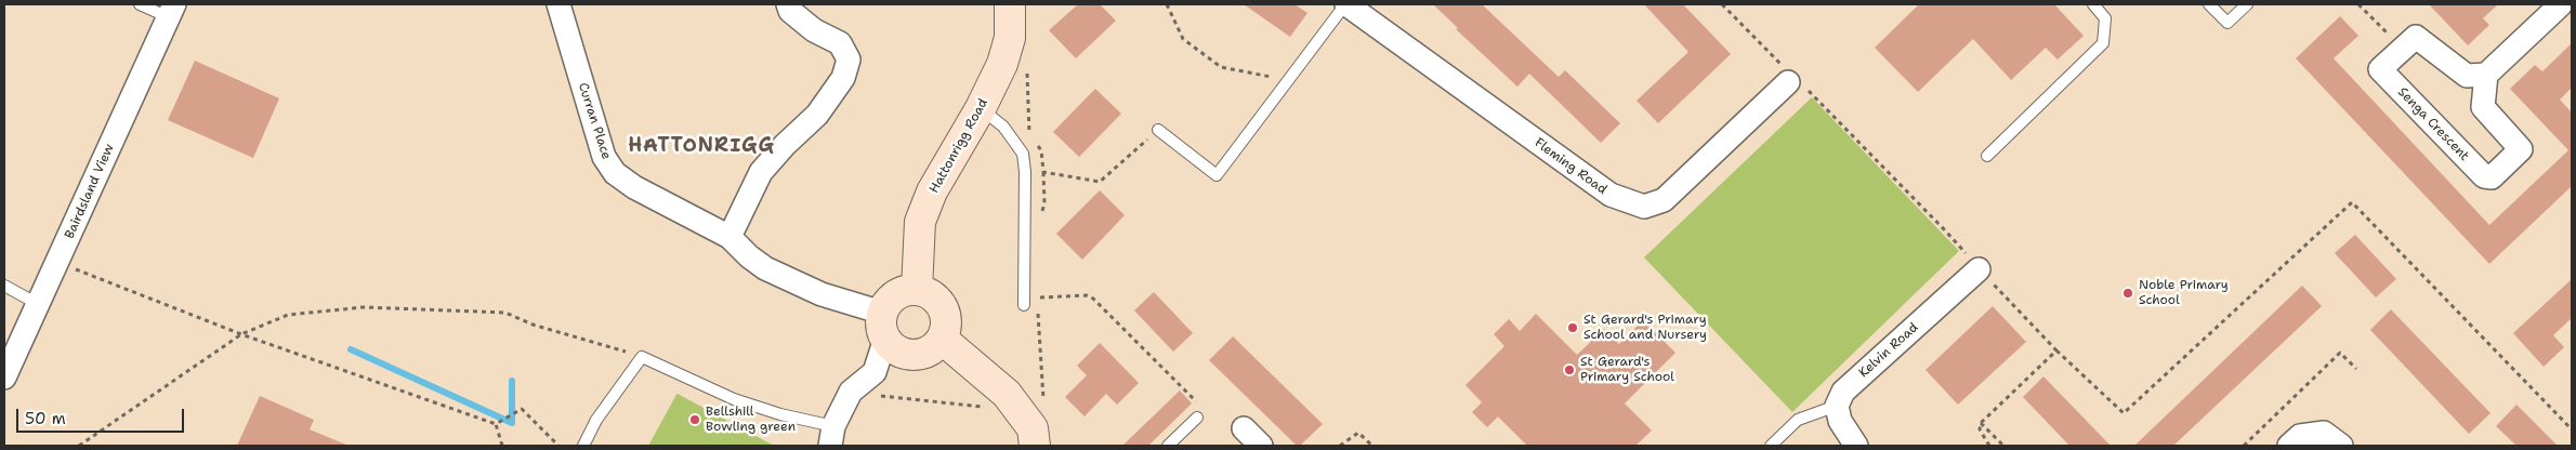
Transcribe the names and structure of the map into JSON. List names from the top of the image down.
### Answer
{
  "streets": {
    "street": [
      "Curran Place",
      "Senga Crescent",
      "Hattonrigg Road",
      "Fleming Road",
      "Bairdsland View",
      "Kelvin Road"
    ]
  },
  "crossings": [
    ["Curran Place", "Hattonrigg Road"]
  ],
  "districts": ["HATTONRIGG"],
  "places": [
    "Noble Primary School",
    "St Gerard's Primary School and Nursery",
    "St Gerard's Primary School",
    "Bellshill Bowling green"
  ],
  "scale_bar": "50 m"
}
